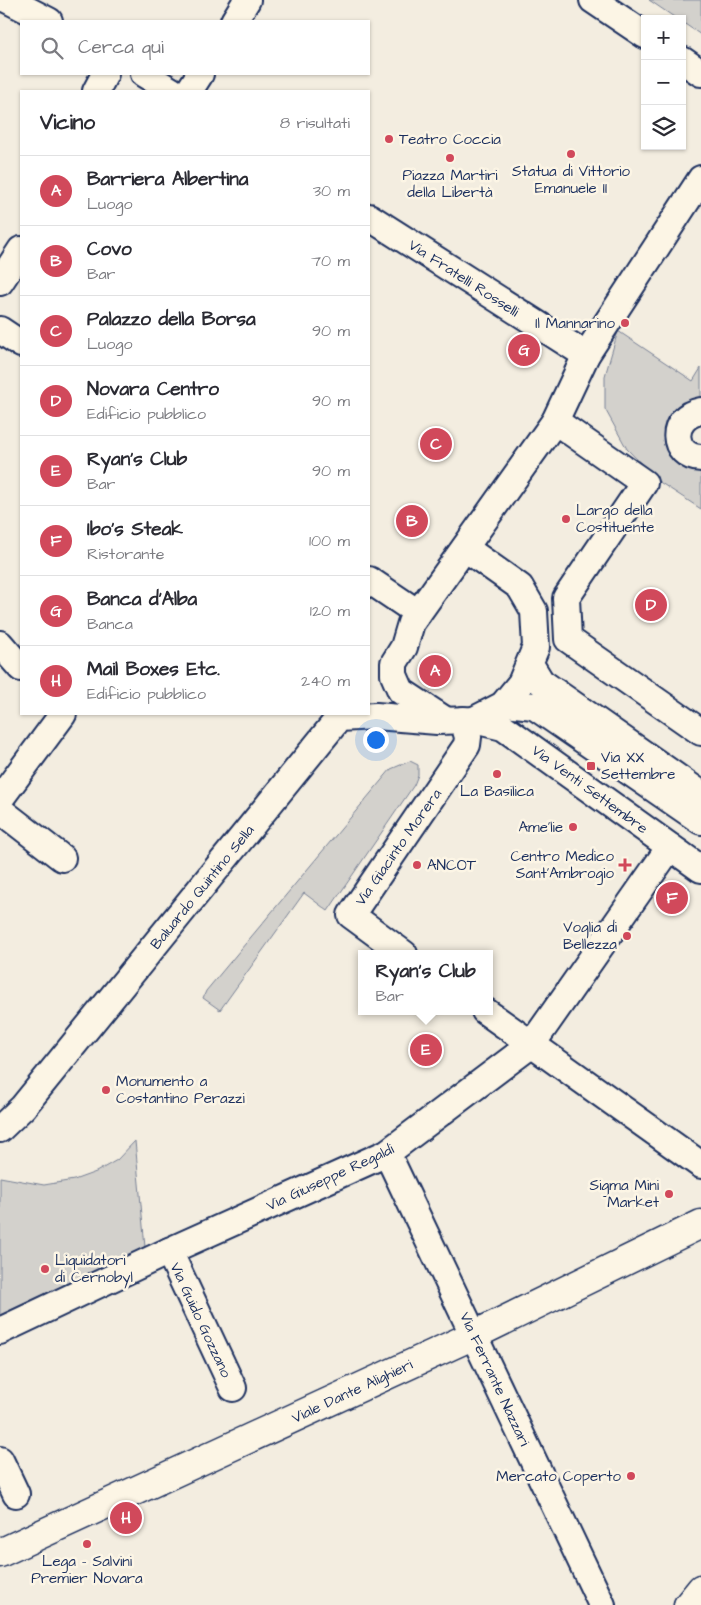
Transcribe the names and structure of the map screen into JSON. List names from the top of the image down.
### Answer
{
  "streets": {
    "main road": ["Viale Dante Alighieri"],
    "street": [
      "Via Fratelli Rosselli",
      "Via Venti Settembre",
      "Via Giacinto Morera",
      "Baluardo Quintino Sella",
      "Via Giuseppe Regaldi",
      "Via Guido Gozzano",
      "Via Ferrante Nazzari"
    ]
  },
  "crossings": [
    ["Via Venti Settembre", "Via Giacinto Morera"],
    ["Via Venti Settembre", "Baluardo Quintino Sella"],
    ["Via Venti Settembre", "Via Giuseppe Regaldi"],
    ["Via Giacinto Morera", "Baluardo Quintino Sella"],
    ["Via Giuseppe Regaldi", "Via Guido Gozzano"],
    ["Via Giuseppe Regaldi", "Via Ferrante Nazzari"],
    ["Via Ferrante Nazzari", "Viale Dante Alighieri"]
  ],
  "places": {
    "other": [
      "Teatro Coccia",
      "Statua di Vittorio Emanuele II",
      "Piazza Martiri della Libertà",
      "Il Mannarino",
      "Largo della Costituente",
      "La Basilica",
      "Ame'lie",
      "ANCOT",
      "Voglia di Bellezza",
      "Monumento a Costantino Perazzi",
      "Sigma Mini Market",
      "Liquidatori di Cernobyl",
      "Mercato Coperto",
      "Lega - Salvini Premier Novara"
    ],
    "transit": ["Via XX Settembre"],
    "health": ["Centro Medico Sant'Ambrogio"]
  },
  "page": {
    "map_buttons": ["+", "−"],
    "search": "Cerca qui",
    "heading": ["Vicino", "8 risultati"],
    "list": [
      {
        "mark": "A",
        "name": "Barriera Albertina",
        "note": "Luogo",
        "value": "30 m"
      },
      {
        "mark": "B",
        "name": "Covo",
        "note": "Bar",
        "value": "70 m"
      },
      {
        "mark": "C",
        "name": "Palazzo della Borsa",
        "note": "Luogo",
        "value": "90 m"
      },
      {
        "mark": "D",
        "name": "Novara Centro",
        "note": "Edificio pubblico",
        "value": "90 m"
      },
      {
        "mark": "E",
        "name": "Ryan's Club",
        "note": "Bar",
        "value": "90 m"
      },
      {
        "mark": "F",
        "name": "Ibo's Steak",
        "note": "Ristorante",
        "value": "100 m"
      },
      {
        "mark": "G",
        "name": "Banca d'Alba",
        "note": "Banca",
        "value": "120 m"
      },
      {
        "mark": "H",
        "name": "Mail Boxes Etc.",
        "note": "Edificio pubblico",
        "value": "240 m"
      }
    ],
    "pins": [
      "G",
      "C",
      "B",
      "D",
      "A",
      "F",
      "E",
      "H"
    ],
    "popup": ["Ryan's Club", "Bar"]
  }
}
